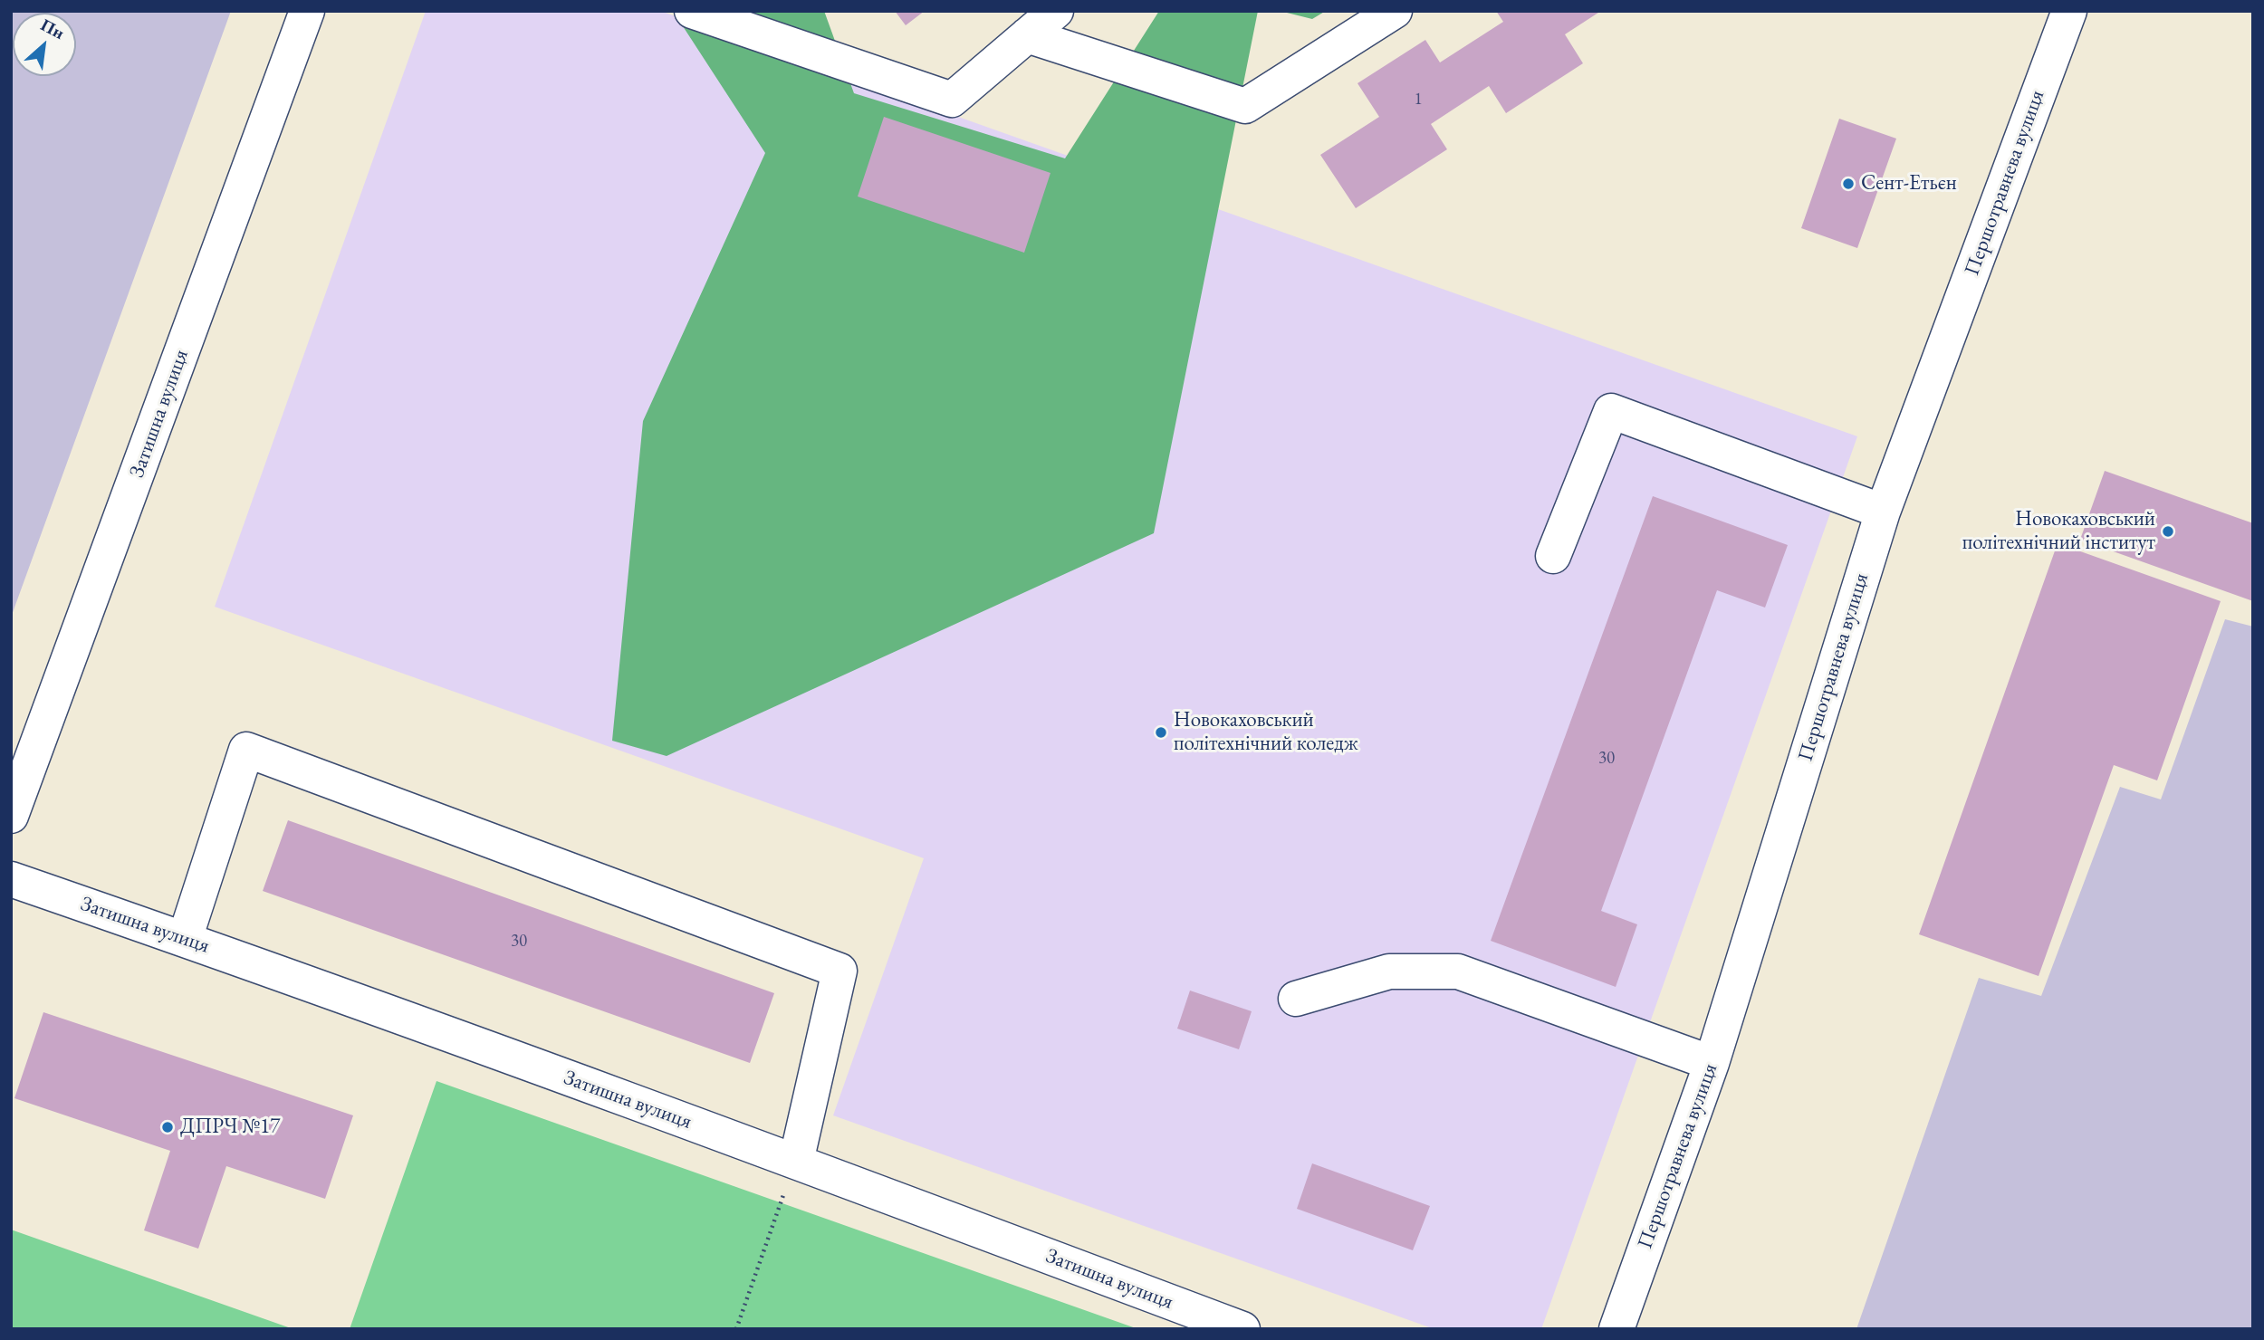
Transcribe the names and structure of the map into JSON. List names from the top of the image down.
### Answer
{
  "streets": {
    "street": ["Першотравнева вулиця", "Затишна вулиця"]
  },
  "places": [
    "Сент-Етьєн",
    "Новокаховський політехнічний інститут",
    "Новокаховський політехнічний коледж",
    "ДПРЧ №17"
  ],
  "house_numbers": ["1", "30", "30"],
  "north": "top right"
}
